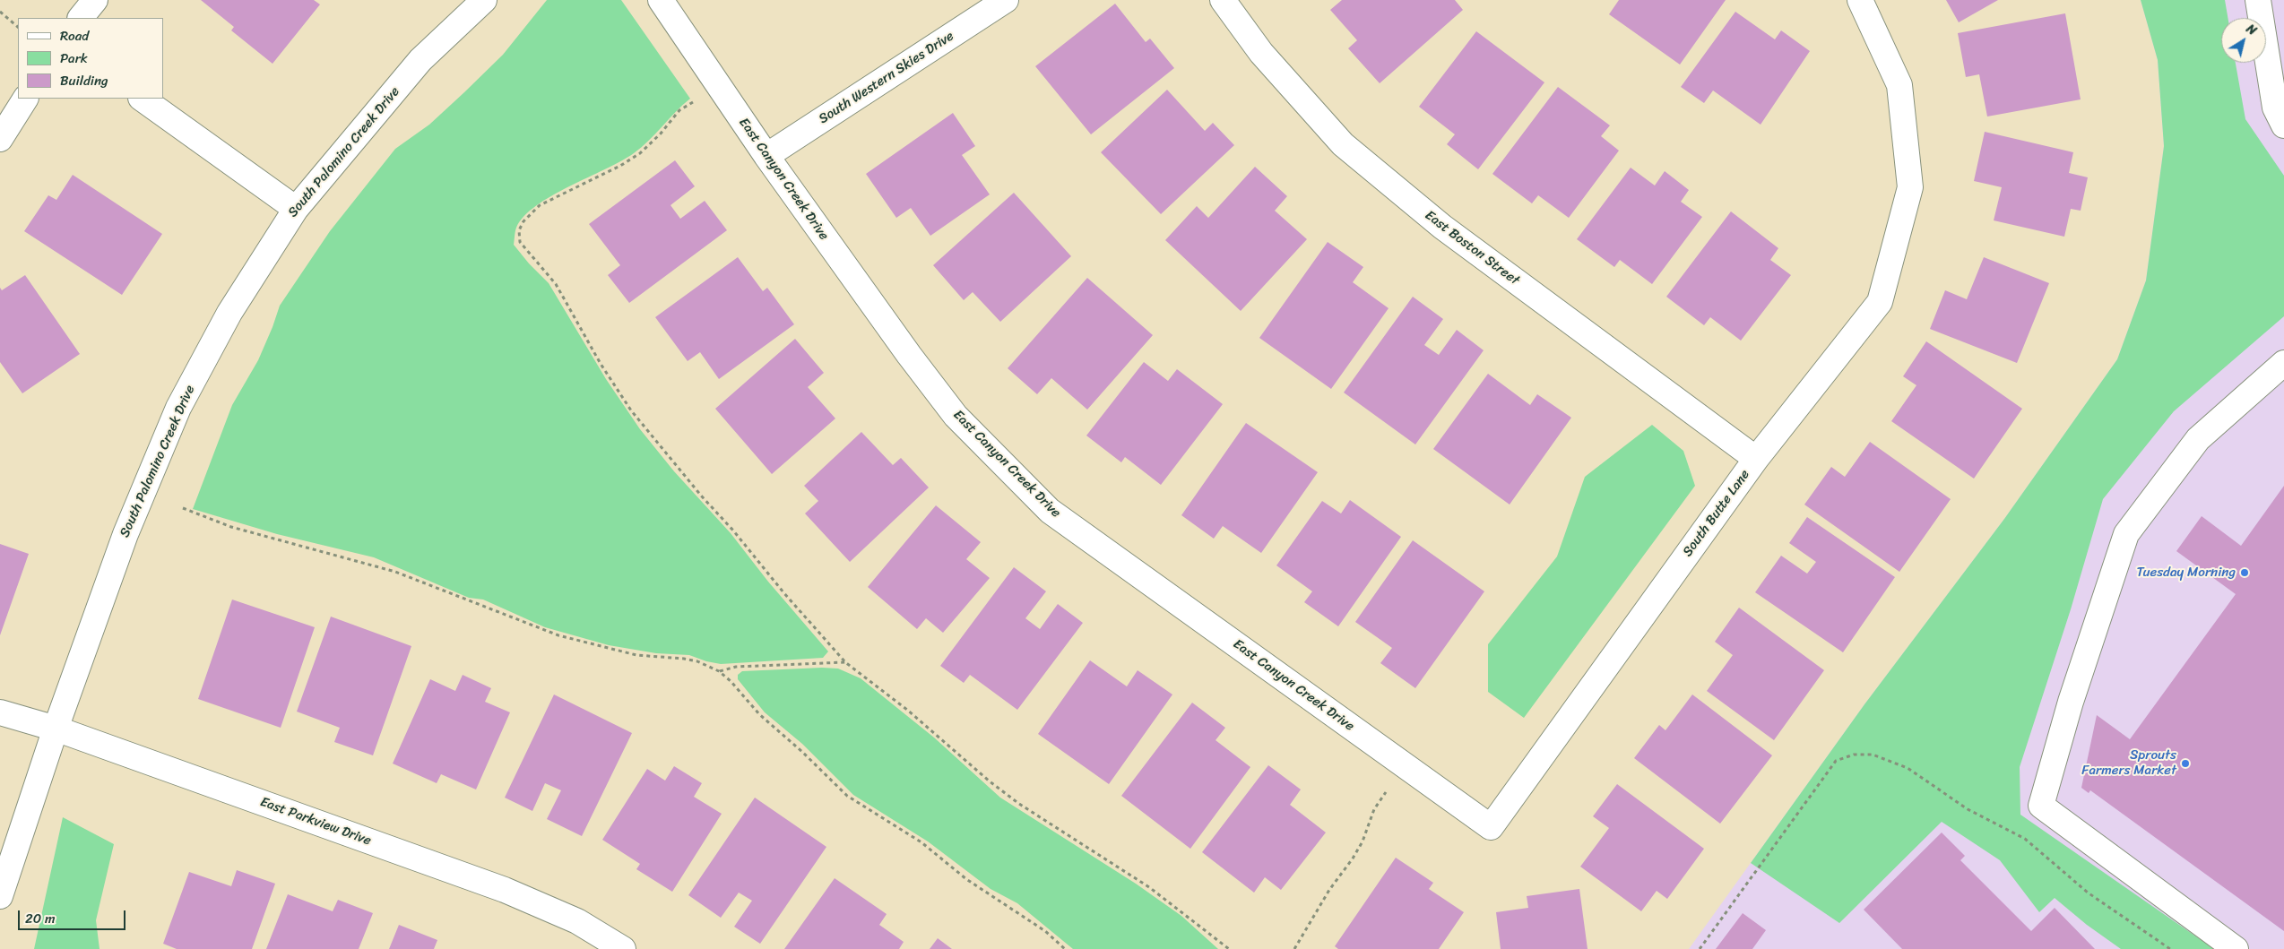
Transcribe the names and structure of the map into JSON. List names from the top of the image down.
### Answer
{
  "streets": {
    "street": [
      "South Western Skies Drive",
      "South Palomino Creek Drive",
      "East Canyon Creek Drive",
      "East Boston Street",
      "South Butte Lane",
      "East Parkview Drive"
    ]
  },
  "crossings": [
    ["South Western Skies Drive", "East Canyon Creek Drive"],
    ["South Palomino Creek Drive", "East Parkview Drive"],
    ["East Canyon Creek Drive", "South Butte Lane"],
    ["East Boston Street", "South Butte Lane"]
  ],
  "places": ["Tuesday Morning", "Sprouts Farmers Market"],
  "legend": ["Road", "Park", "Building"],
  "scale_bar": "20 m",
  "north": "top right"
}
